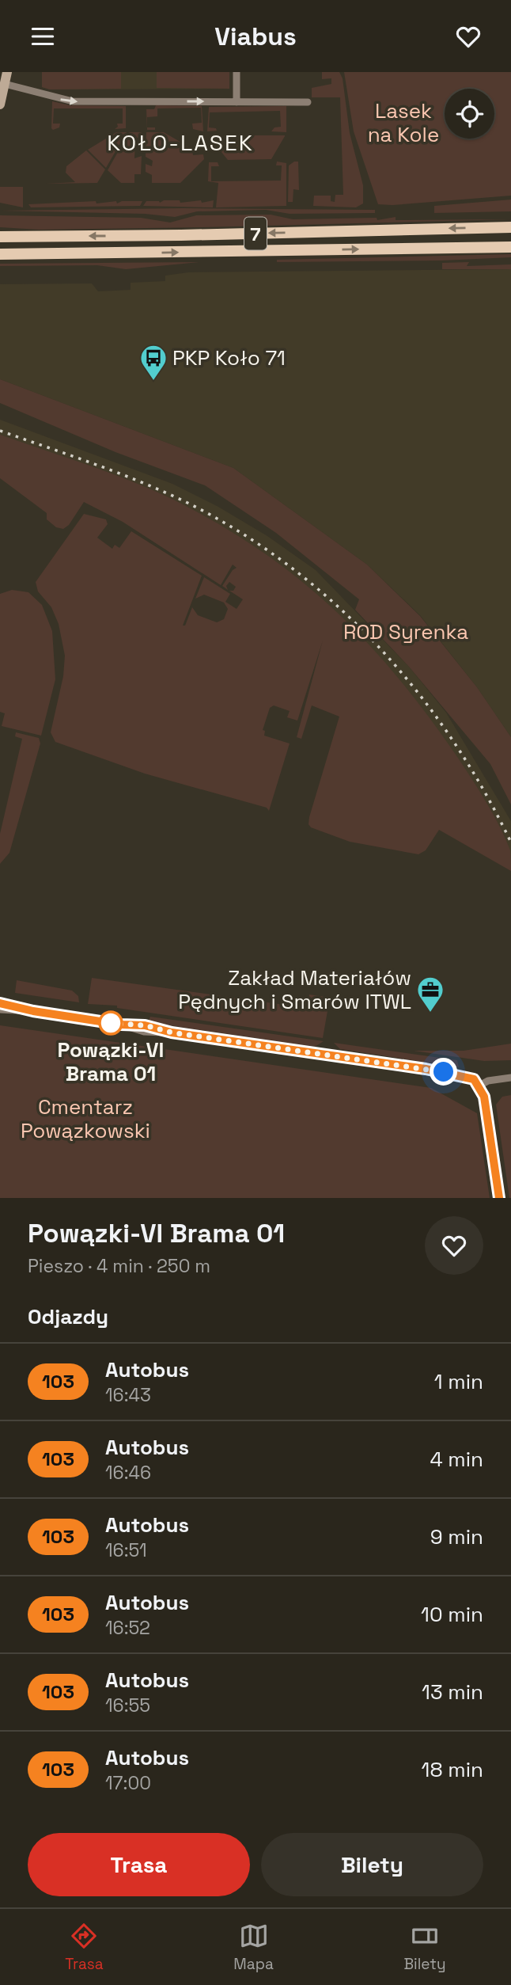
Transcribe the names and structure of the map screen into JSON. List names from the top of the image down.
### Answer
{
  "streets": {
    "main road": ["7"]
  },
  "districts": ["KOŁO-LASEK"],
  "parks": ["Lasek na Kole", "ROD Syrenka", "Cmentarz Powązkowski"],
  "places": {
    "bus stop": ["PKP Koło 71"],
    "office": ["Zakład Materiałów Pędnych i Smarów ITWL"],
    "other": ["Powązki-VI Brama 01"]
  },
  "lines": ["bus line 103"],
  "page": {
    "header": "Viabus",
    "heading": [
      ["Powązki-VI Brama 01", "Pieszo · 4 min · 250 m"],
      "Odjazdy"
    ],
    "list": [
      {
        "mark": "103",
        "name": "Autobus",
        "note": "16:43",
        "value": "1 min"
      },
      {
        "mark": "103",
        "name": "Autobus",
        "note": "16:46",
        "value": "4 min"
      },
      {
        "mark": "103",
        "name": "Autobus",
        "note": "16:51",
        "value": "9 min"
      },
      {
        "mark": "103",
        "name": "Autobus",
        "note": "16:52",
        "value": "10 min"
      },
      {
        "mark": "103",
        "name": "Autobus",
        "note": "16:55",
        "value": "13 min"
      },
      {
        "mark": "103",
        "name": "Autobus",
        "note": "17:00",
        "value": "18 min"
      }
    ],
    "buttons": ["Trasa", "Bilety"],
    "tabs": ["Trasa", "Mapa", "Bilety"]
  }
}
